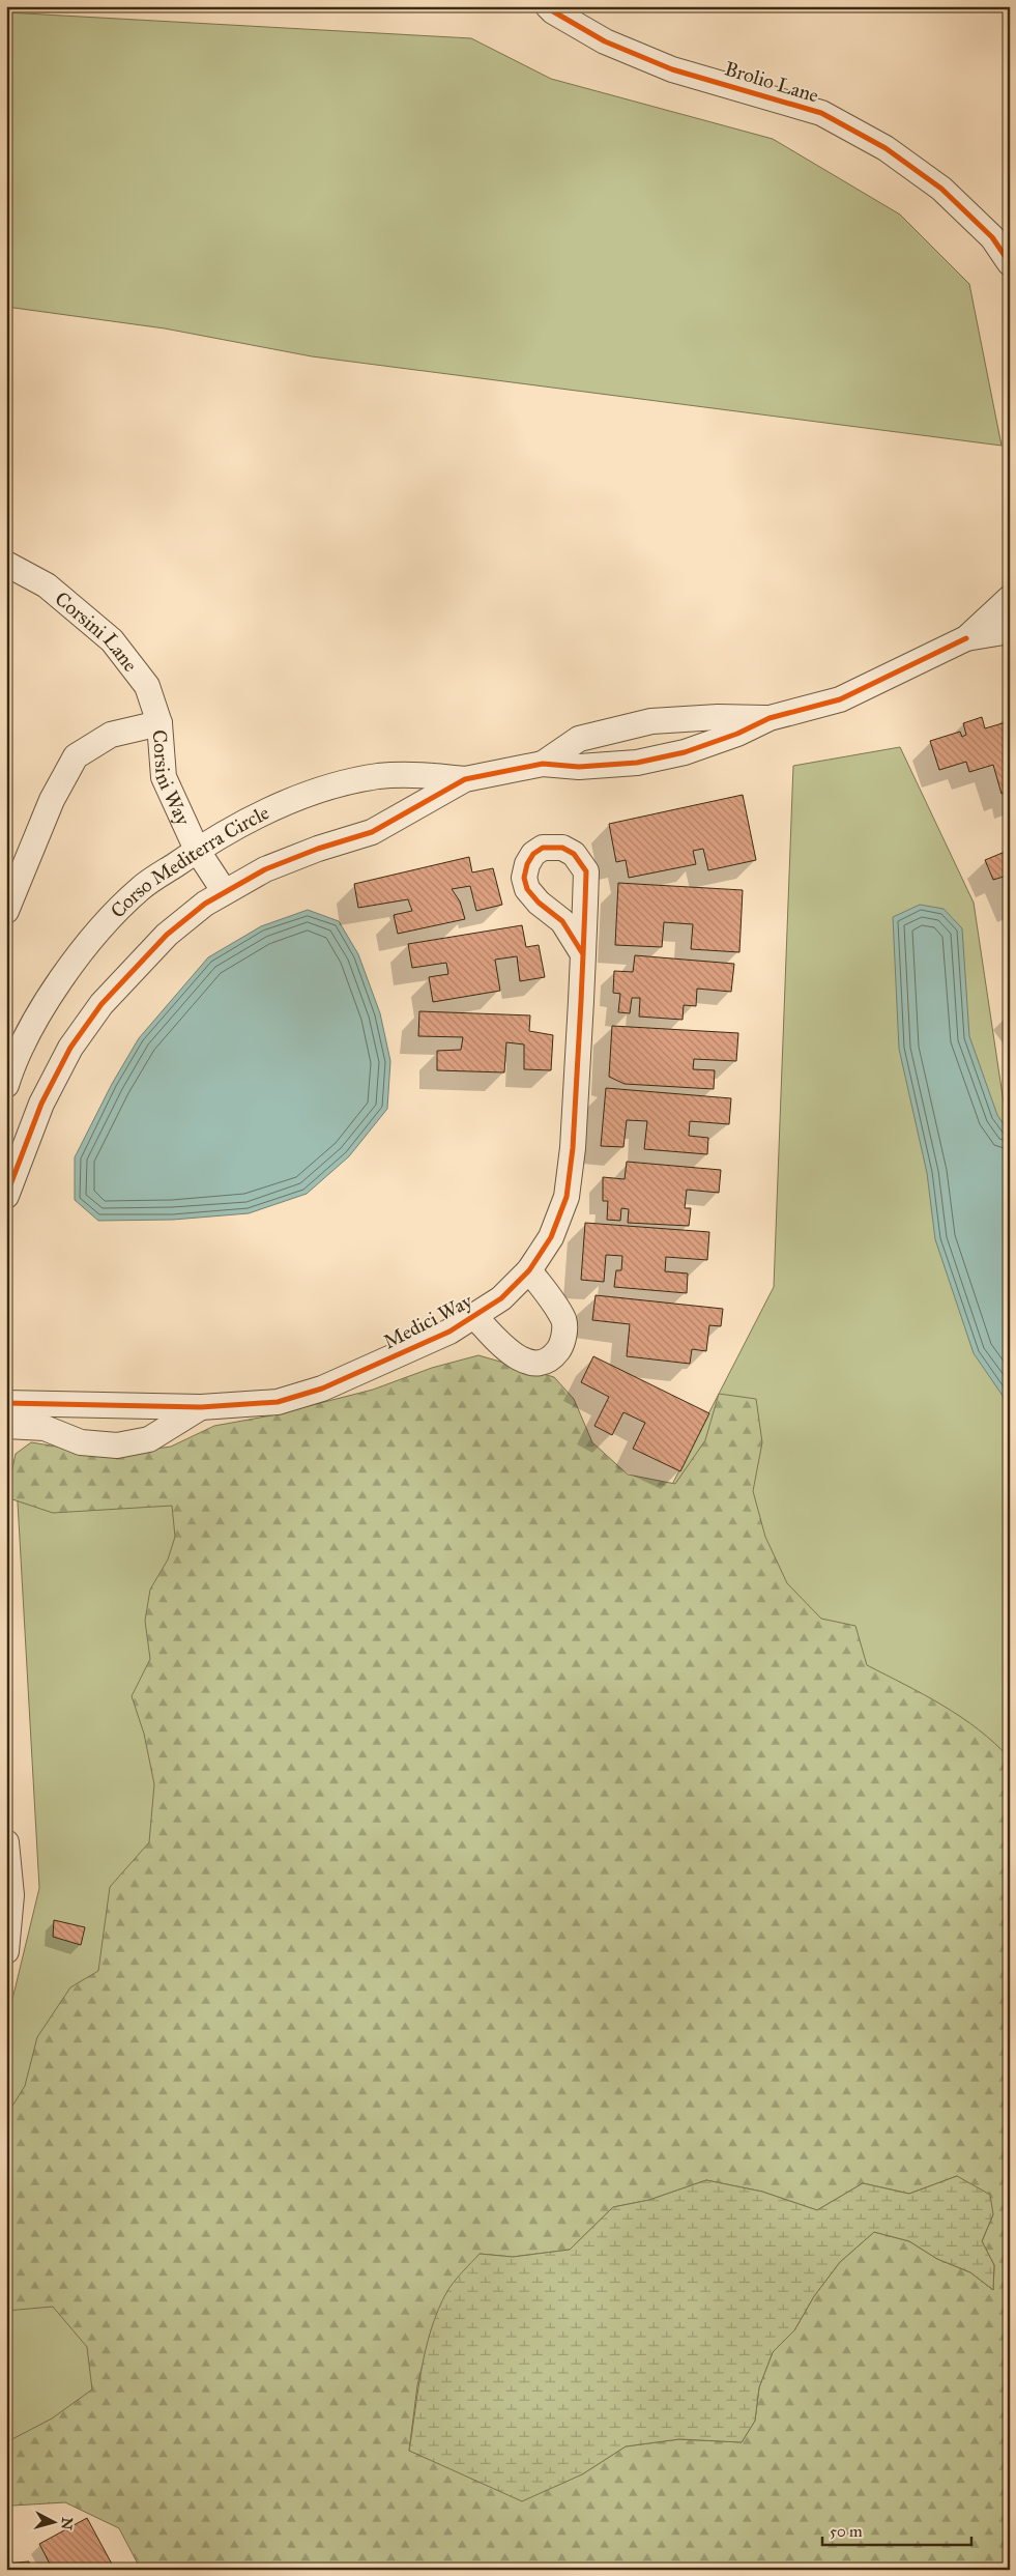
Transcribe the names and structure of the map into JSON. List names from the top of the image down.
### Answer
{
  "streets": {
    "street": [
      "Brolio Lane",
      "Corsini Lane",
      "Corsini Way",
      "Corso Mediterra Circle",
      "Medici Way"
    ]
  },
  "crossings": [
    ["Corsini Lane", "Corsini Way"],
    ["Corsini Way", "Corso Mediterra Circle"]
  ],
  "scale_bar": "50 m",
  "north": "right"
}
